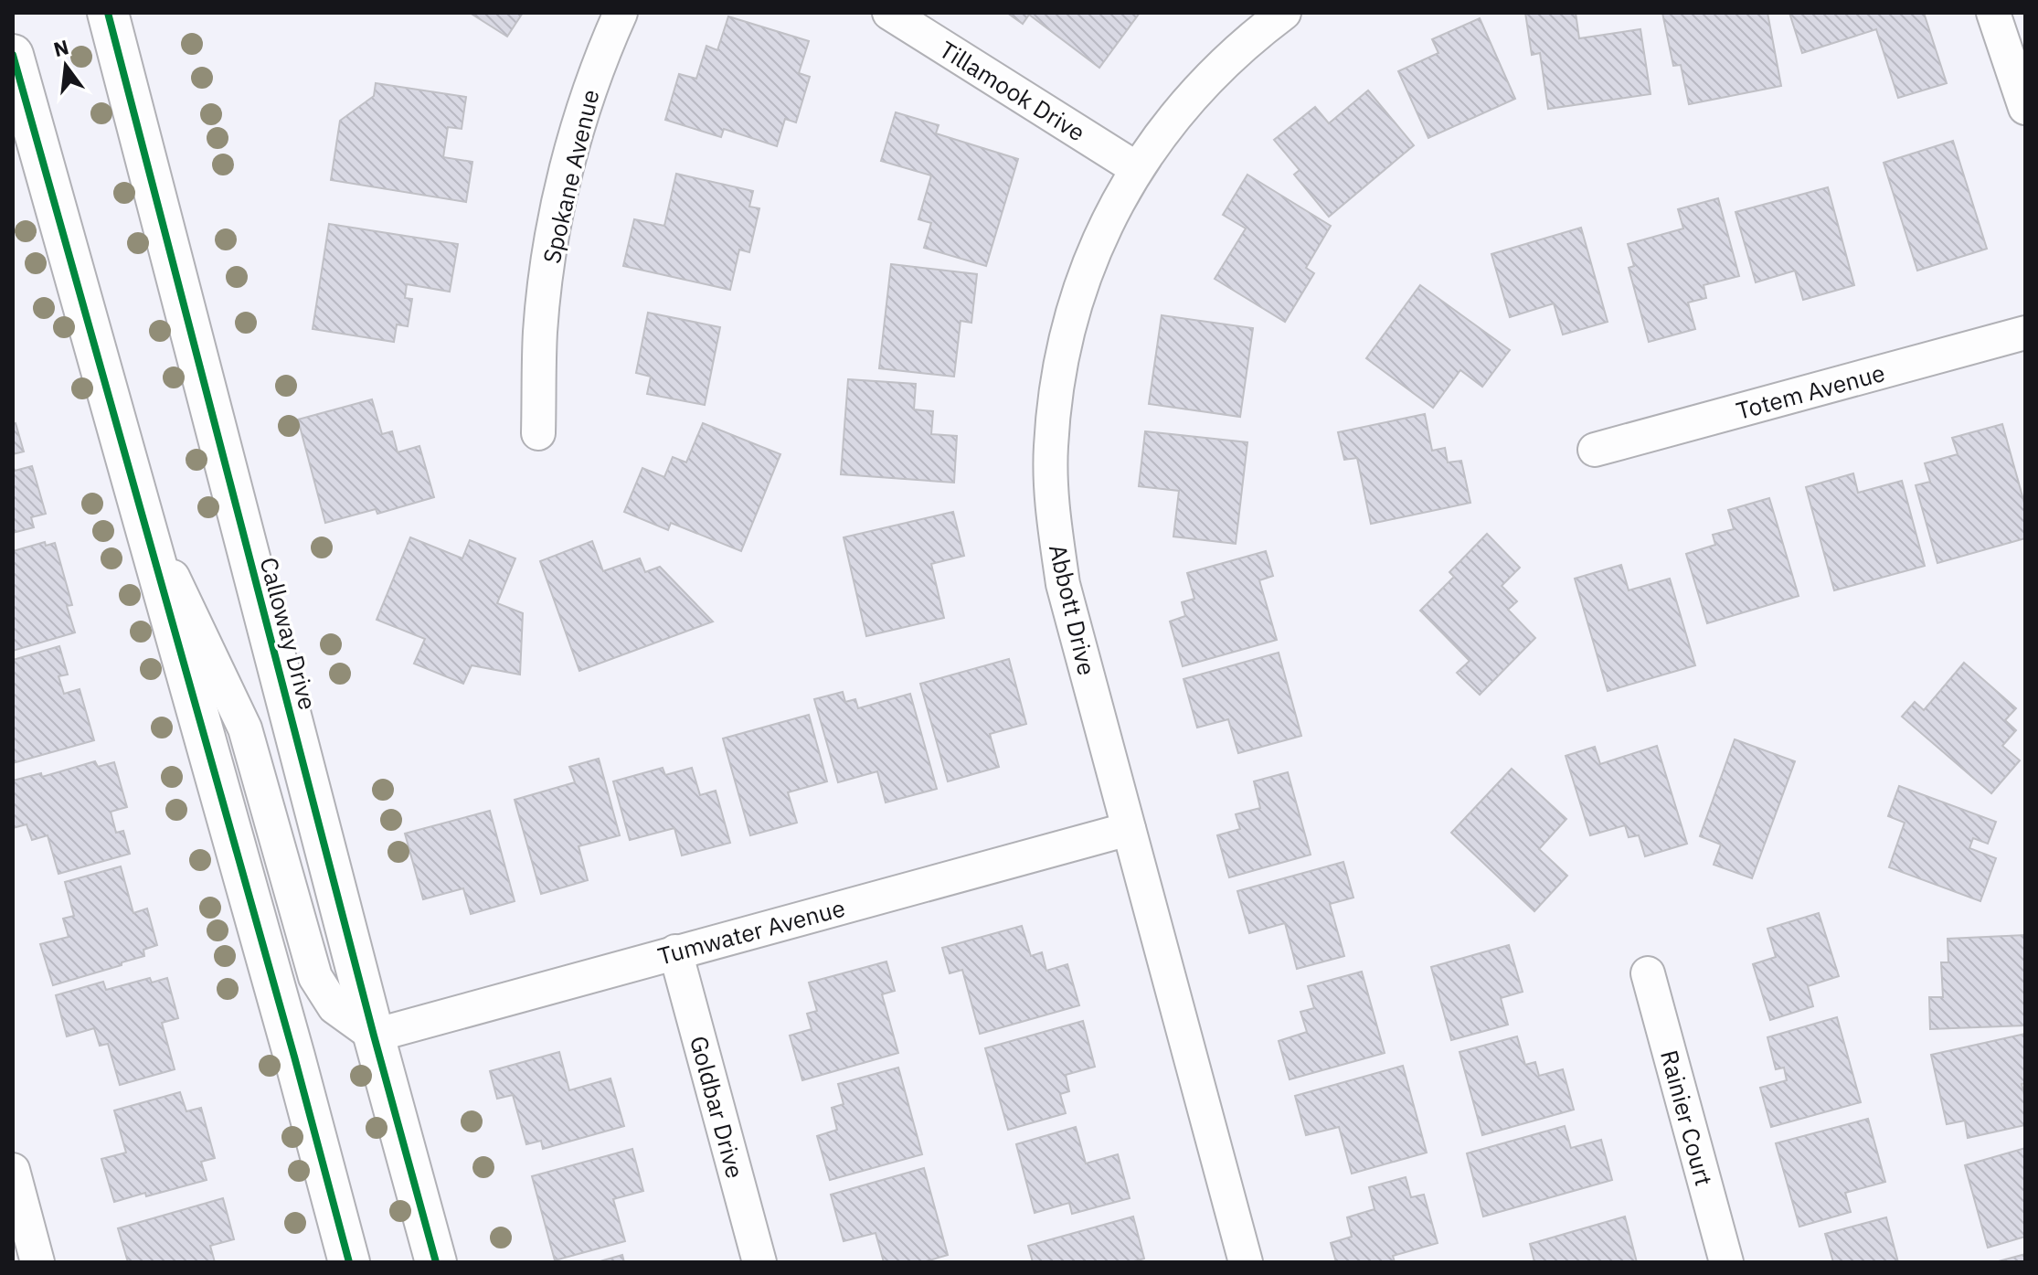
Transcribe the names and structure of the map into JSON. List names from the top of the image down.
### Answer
{
  "streets": {
    "main road": ["Calloway Drive"],
    "street": [
      "Tillamook Drive",
      "Spokane Avenue",
      "Totem Avenue",
      "Abbott Drive",
      "Tumwater Avenue",
      "Goldbar Drive",
      "Rainier Court"
    ]
  },
  "crossings": [
    ["Tillamook Drive", "Abbott Drive"],
    ["Abbott Drive", "Tumwater Avenue"],
    ["Calloway Drive", "Tumwater Avenue"],
    ["Tumwater Avenue", "Goldbar Drive"]
  ],
  "north": "top"
}
